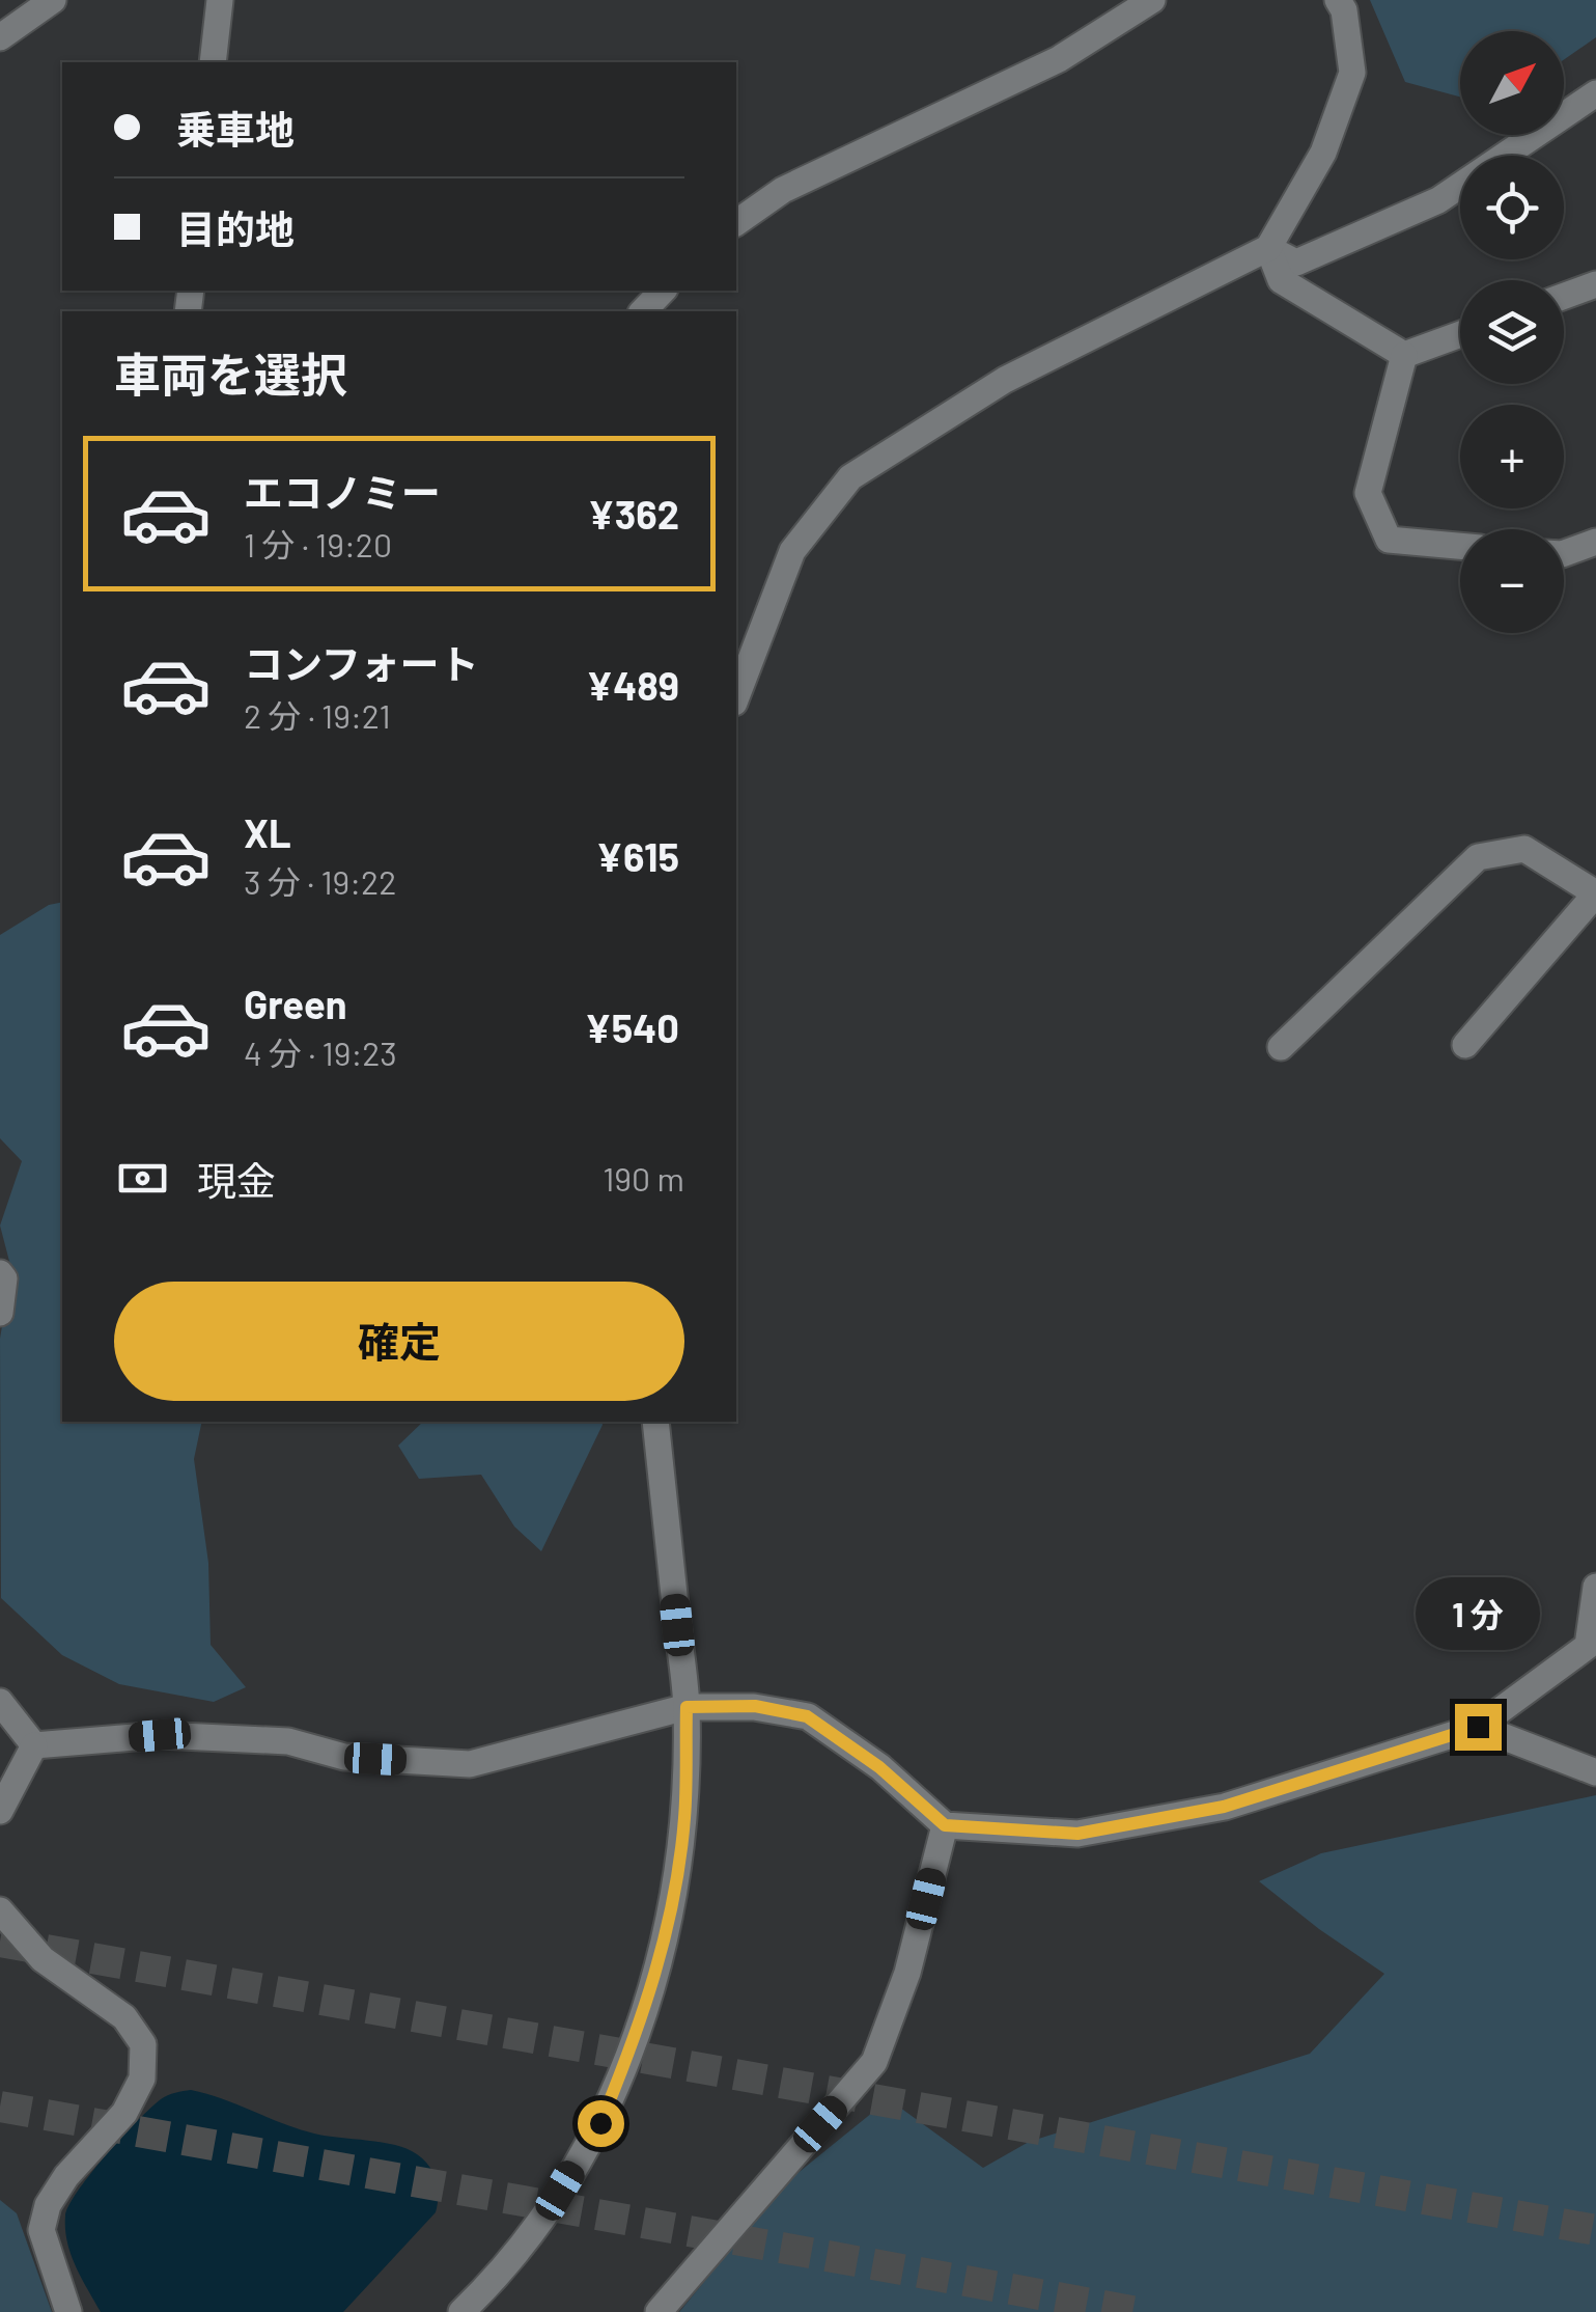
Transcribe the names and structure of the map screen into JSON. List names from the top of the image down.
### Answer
{
  "north": "top right",
  "page": {
    "map_buttons": ["+", "−"],
    "banner": ["乗車地", "目的地"],
    "heading": "車両を選択",
    "list": [
      {
        "name": "エコノミー",
        "note": "1 分 · 19:20",
        "value": "¥362"
      },
      {
        "name": "コンフォート",
        "note": "2 分 · 19:21",
        "value": "¥489"
      },
      {
        "name": "XL",
        "note": "3 分 · 19:22",
        "value": "¥615"
      },
      {
        "name": "Green",
        "note": "4 分 · 19:23",
        "value": "¥540"
      }
    ],
    "pay": ["現金", "190 m"],
    "buttons": "確定",
    "bubble": "1 分"
  }
}
